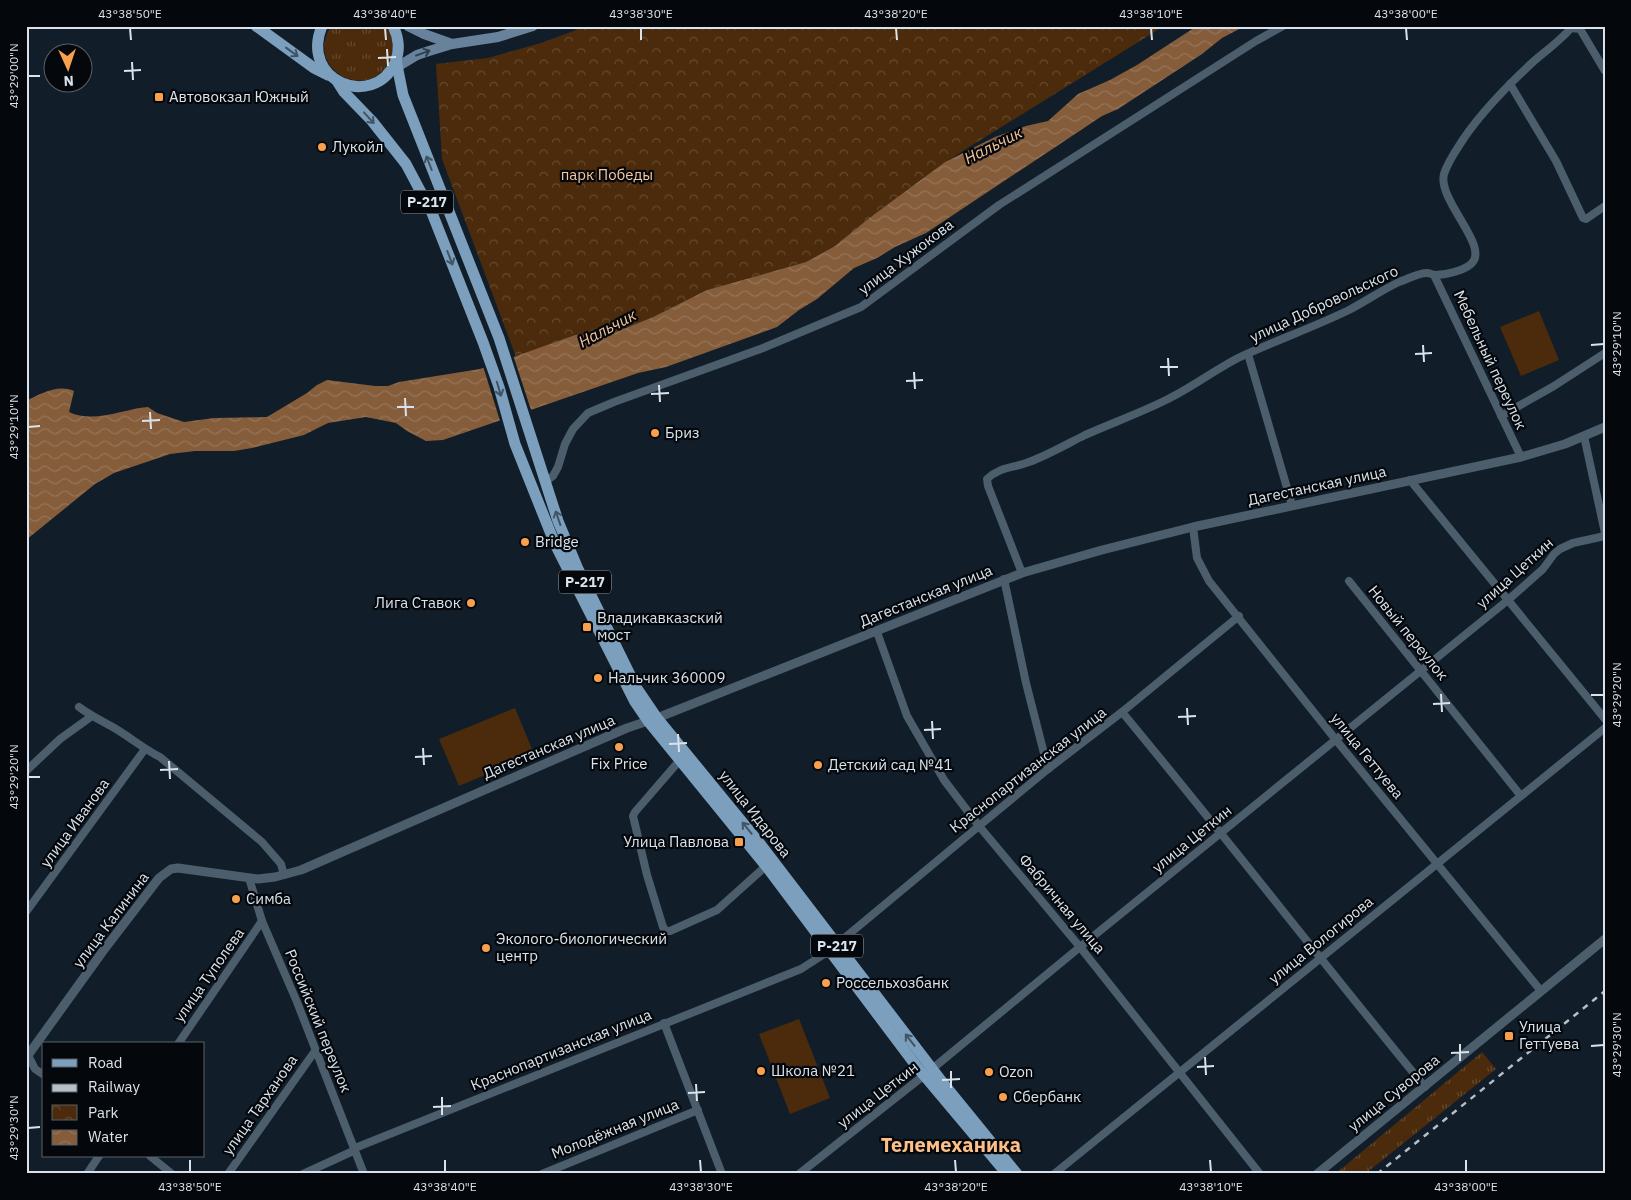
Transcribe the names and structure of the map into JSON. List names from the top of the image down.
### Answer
{
  "streets": {
    "main road": ["Р-217", "улица Идарова"],
    "street": [
      "улица Хужокова",
      "улица Добровольского",
      "Мебельный переулок",
      "Дагестанская улица",
      "улица Цеткин",
      "Новый переулок",
      "улица Геттуева",
      "Краснопартизанская улица",
      "улица Иванова",
      "Фабричная улица",
      "улица Калинина",
      "улица Вологирова",
      "улица Туполева",
      "Российский переулок",
      "улица Суворова",
      "улица Тарханова",
      "Молодёжная улица"
    ]
  },
  "crossings": [
    ["Р-217", "улица Идарова"],
    ["улица Хужокова", "улица Идарова"],
    ["улица Добровольского", "Мебельный переулок"],
    ["улица Добровольского", "Дагестанская улица"],
    ["Мебельный переулок", "Дагестанская улица"],
    ["Дагестанская улица", "улица Геттуева"],
    ["Дагестанская улица", "улица Идарова"],
    ["Дагестанская улица", "Фабричная улица"],
    ["Дагестанская улица", "улица Калинина"],
    ["улица Цеткин", "Новый переулок"],
    ["улица Цеткин", "улица Геттуева"],
    ["улица Цеткин", "улица Идарова"],
    ["улица Цеткин", "Фабричная улица"],
    ["Новый переулок", "улица Вологирова"],
    ["улица Геттуева", "Краснопартизанская улица"],
    ["улица Геттуева", "улица Вологирова"],
    ["улица Геттуева", "улица Суворова"],
    ["Краснопартизанская улица", "улица Идарова"],
    ["Краснопартизанская улица", "Фабричная улица"],
    ["Краснопартизанская улица", "Российский переулок"],
    ["Фабричная улица", "улица Вологирова"],
    ["улица Калинина", "Российский переулок"],
    ["улица Туполева", "Российский переулок"],
    ["Российский переулок", "улица Тарханова"]
  ],
  "districts": ["Телемеханика"],
  "water": ["Нальчик"],
  "parks": ["парк Победы"],
  "places": {
    "transit": [
      "Автовокзал Южный",
      "Владикавказский мост",
      "Улица Павлова",
      "Улица Геттуева"
    ],
    "other": [
      "Лукойл",
      "Бриз",
      "Bridge",
      "Лига Ставок",
      "Нальчик 360009",
      "Fix Price",
      "Детский сад №41",
      "Симба",
      "Эколого-биологический центр",
      "Россельхозбанк",
      "Школа №21",
      "Ozon",
      "Сбербанк"
    ]
  },
  "legend": [
    "Road",
    "Railway",
    "Park",
    "Water"
  ],
  "north": "bottom",
  "coordinates": [
    "43°38'50\"E",
    "43°38'40\"E",
    "43°38'30\"E",
    "43°38'20\"E",
    "43°38'10\"E",
    "43°38'00\"E",
    "43°29'00\"N",
    "43°29'10\"N",
    "43°29'20\"N",
    "43°29'30\"N"
  ]
}
